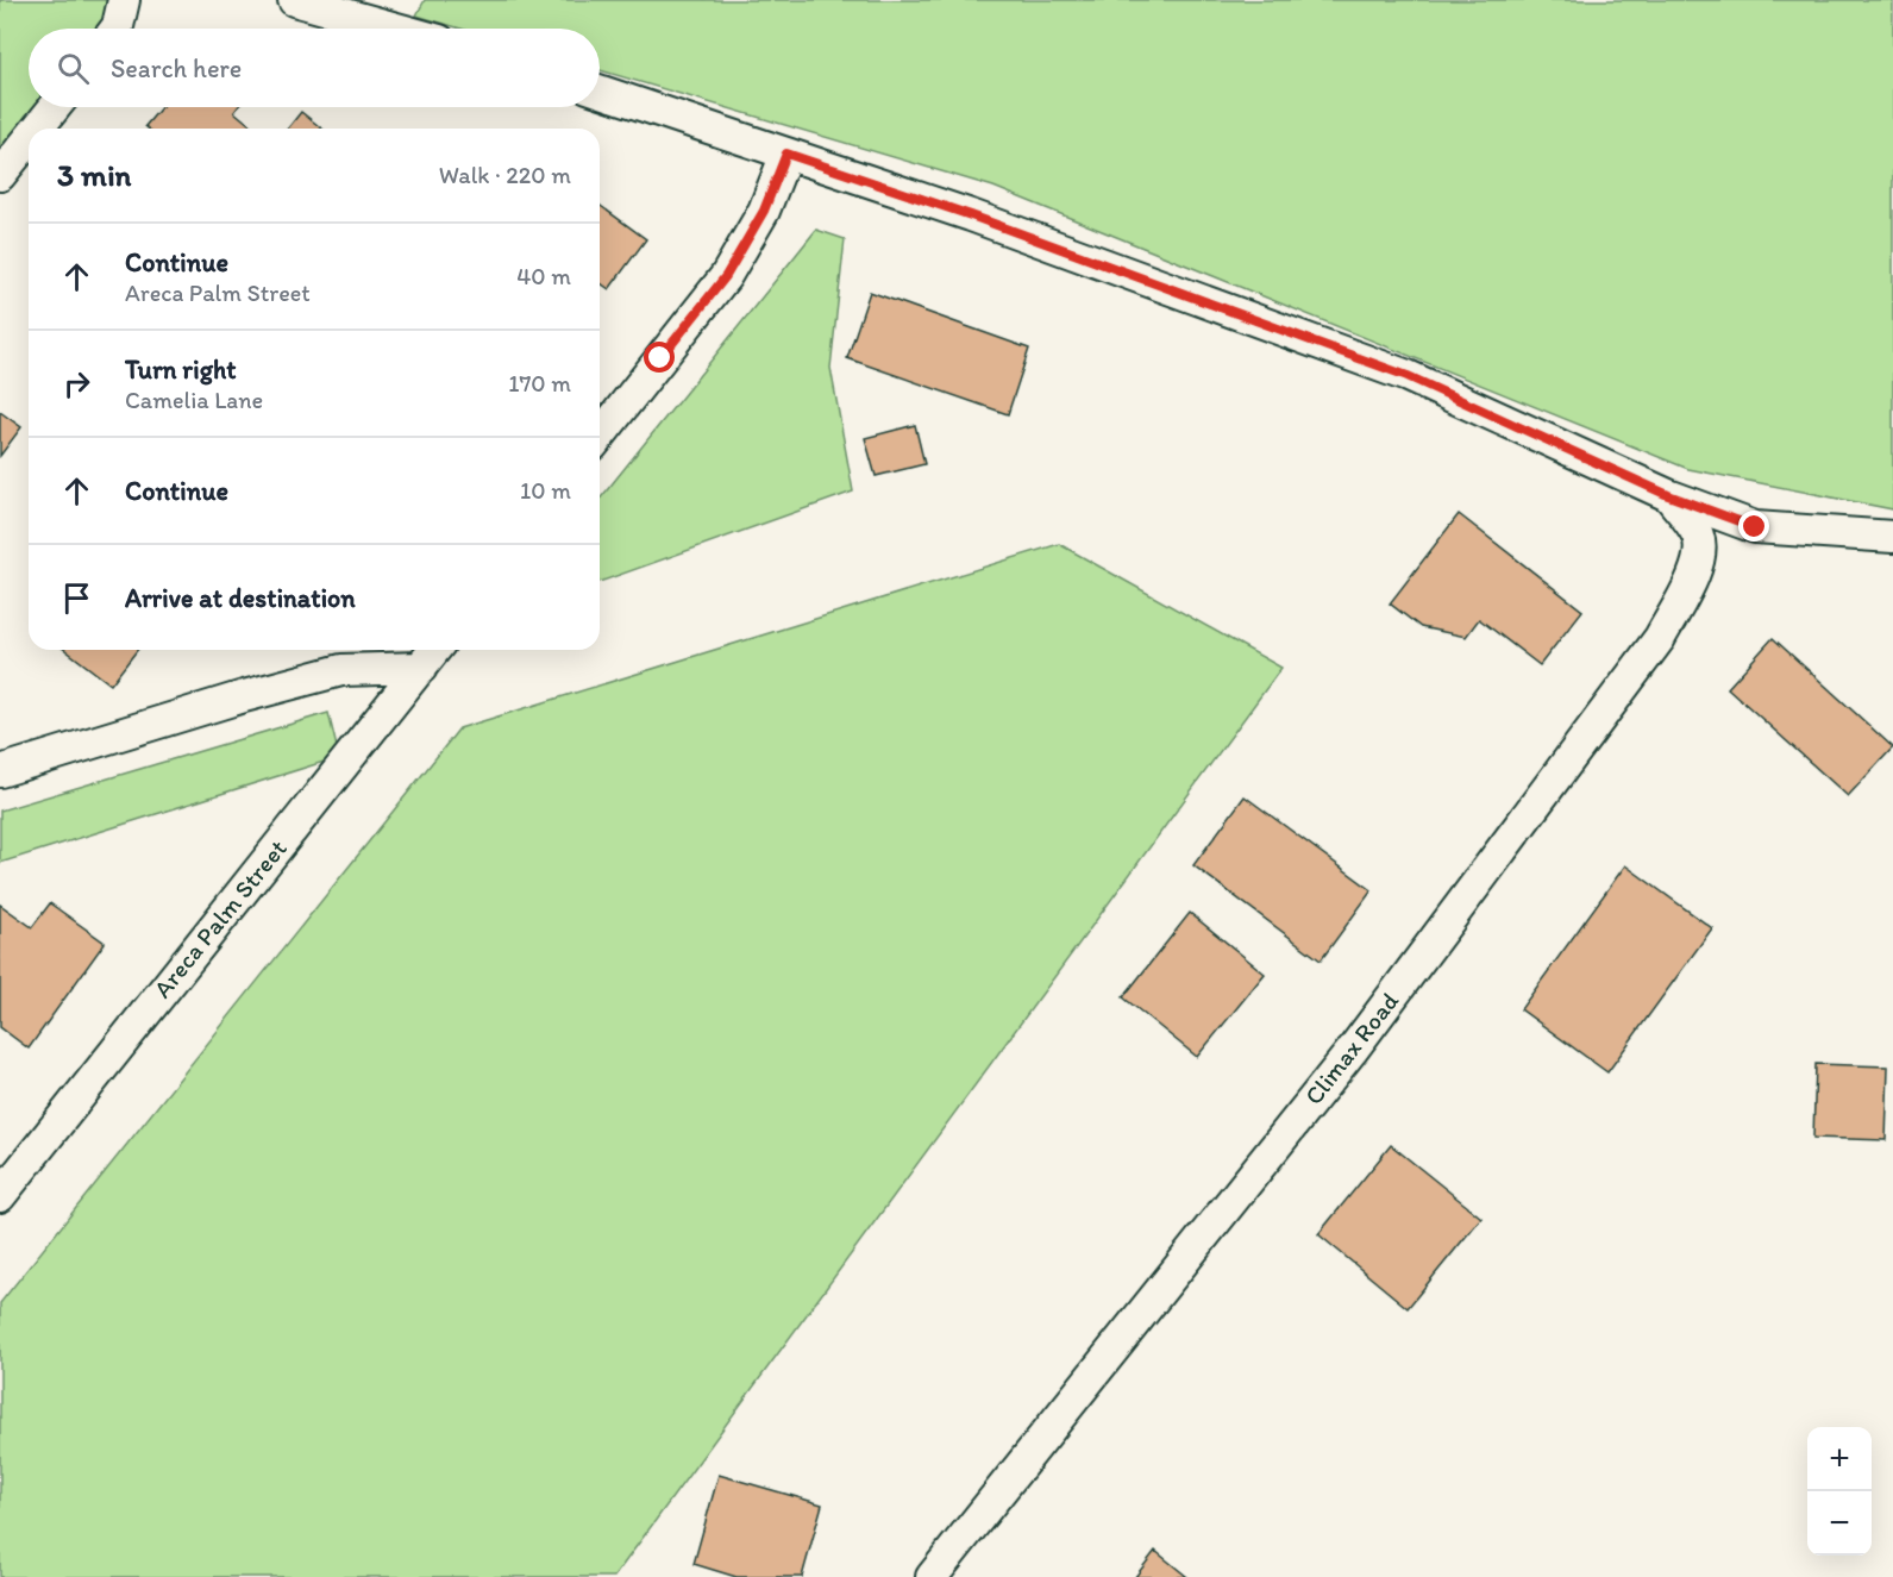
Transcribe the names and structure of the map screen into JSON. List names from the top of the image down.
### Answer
{
  "streets": {
    "street": ["Areca Palm Street", "Climax Road"]
  },
  "page": {
    "search": "Search here",
    "heading": ["3 min", "Walk · 220 m"],
    "list": [
      ["Continue", "Areca Palm Street", "40 m"],
      ["Turn right", "Camelia Lane", "170 m"],
      ["Continue", "10 m"],
      "Arrive at destination"
    ],
    "map_buttons": ["+", "−"]
  }
}
